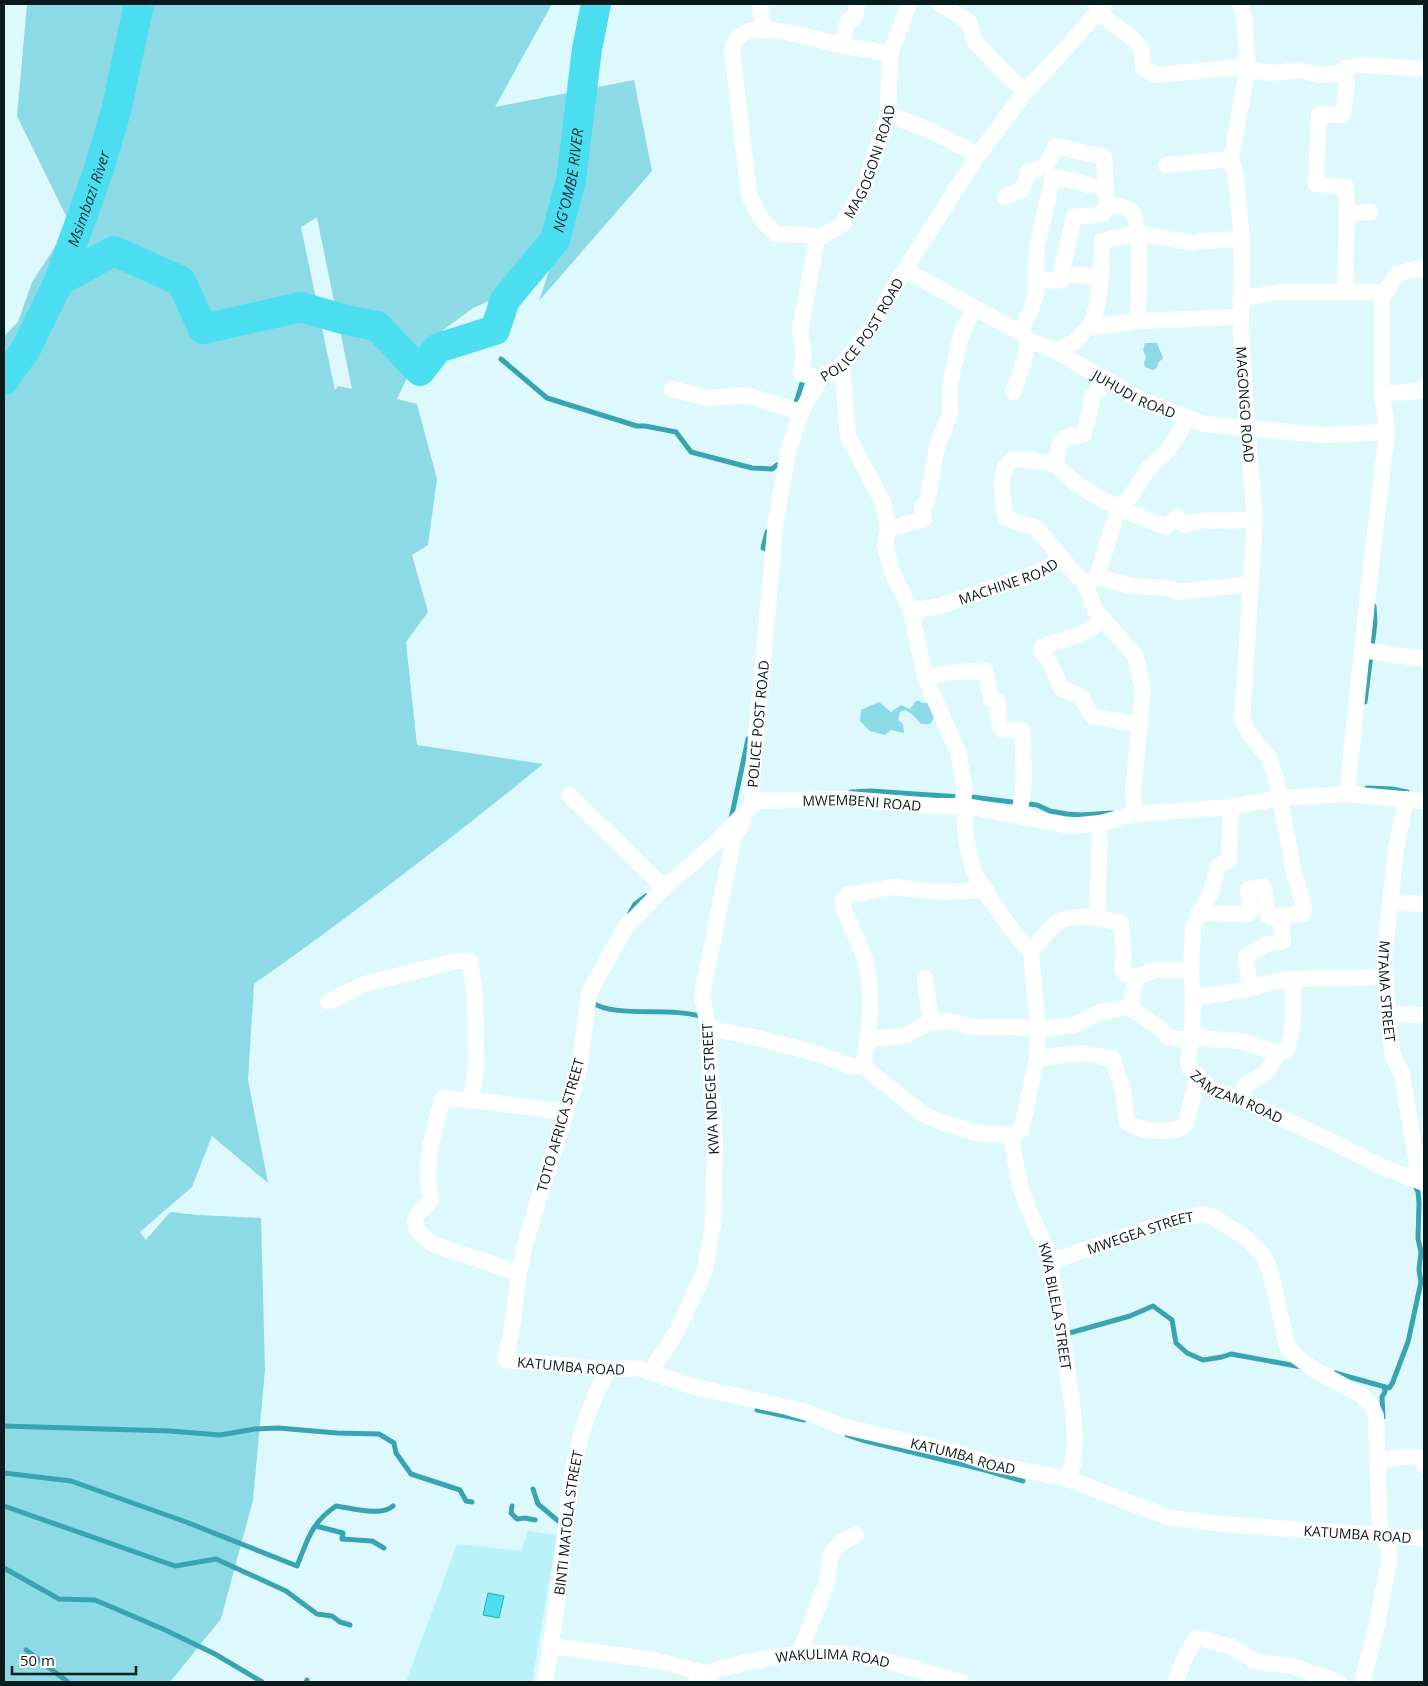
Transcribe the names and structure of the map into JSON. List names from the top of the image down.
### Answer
{
  "streets": {
    "street": [
      "MAGOGONI ROAD",
      "POLICE POST ROAD",
      "JUHUDI ROAD",
      "MAGONGO ROAD",
      "MACHINE ROAD",
      "MWEMBENI ROAD",
      "MTAMA STREET",
      "KWA NDEGE STREET",
      "ZAMZAM ROAD",
      "TOTO AFRICA STREET",
      "MWEGEA STREET",
      "KWA BILELA STREET",
      "KATUMBA ROAD",
      "BINTI MATOLA STREET",
      "WAKULIMA ROAD"
    ]
  },
  "crossings": [
    ["POLICE POST ROAD", "JUHUDI ROAD"],
    ["POLICE POST ROAD", "MWEMBENI ROAD"],
    ["POLICE POST ROAD", "KWA NDEGE STREET"],
    ["POLICE POST ROAD", "TOTO AFRICA STREET"],
    ["JUHUDI ROAD", "MAGONGO ROAD"],
    ["MAGONGO ROAD", "MWEMBENI ROAD"],
    ["MACHINE ROAD", "MWEMBENI ROAD"],
    ["MWEMBENI ROAD", "MTAMA STREET"],
    ["MWEMBENI ROAD", "KWA NDEGE STREET"],
    ["MWEMBENI ROAD", "ZAMZAM ROAD"],
    ["MWEMBENI ROAD", "TOTO AFRICA STREET"],
    ["MTAMA STREET", "ZAMZAM ROAD"],
    ["KWA NDEGE STREET", "TOTO AFRICA STREET"],
    ["KWA NDEGE STREET", "KATUMBA ROAD"],
    ["TOTO AFRICA STREET", "KATUMBA ROAD"],
    ["MWEGEA STREET", "KWA BILELA STREET"],
    ["MWEGEA STREET", "KATUMBA ROAD"],
    ["KWA BILELA STREET", "KATUMBA ROAD"],
    ["KATUMBA ROAD", "BINTI MATOLA STREET"],
    ["BINTI MATOLA STREET", "WAKULIMA ROAD"]
  ],
  "water": ["NG'OMBE RIVER", "Msimbazi River"],
  "scale_bar": "50 m"
}
